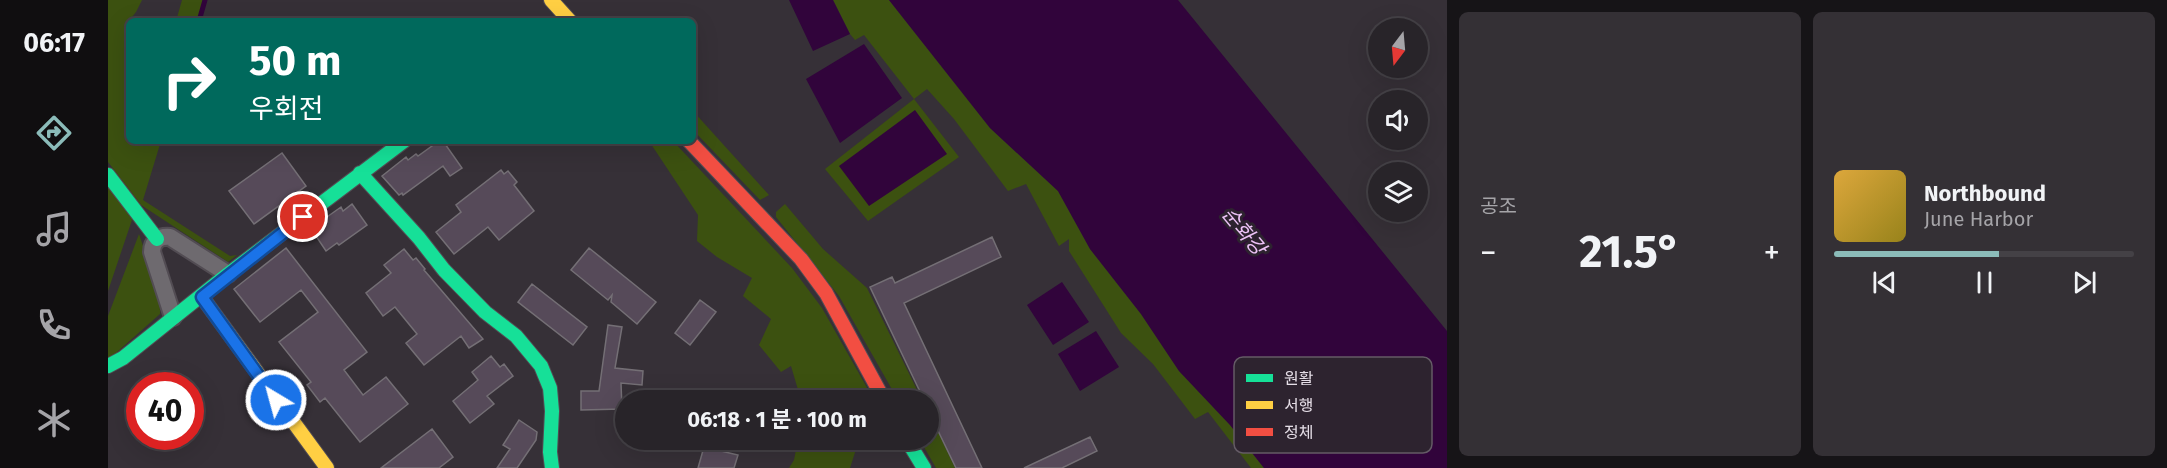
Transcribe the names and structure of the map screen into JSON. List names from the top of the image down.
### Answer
{
  "water": ["순화강"],
  "legend": ["원활", "서행", "정체"],
  "north": "bottom",
  "page": {
    "tabs": "06:17",
    "tile": "공조",
    "turn": ["50 m", "우회전"],
    "song": ["Northbound", "June Harbor"],
    "heat": ["−", "21.5°", "+"],
    "limit": "40",
    "trip": "06:18 · 1 분 · 100 m"
  }
}
